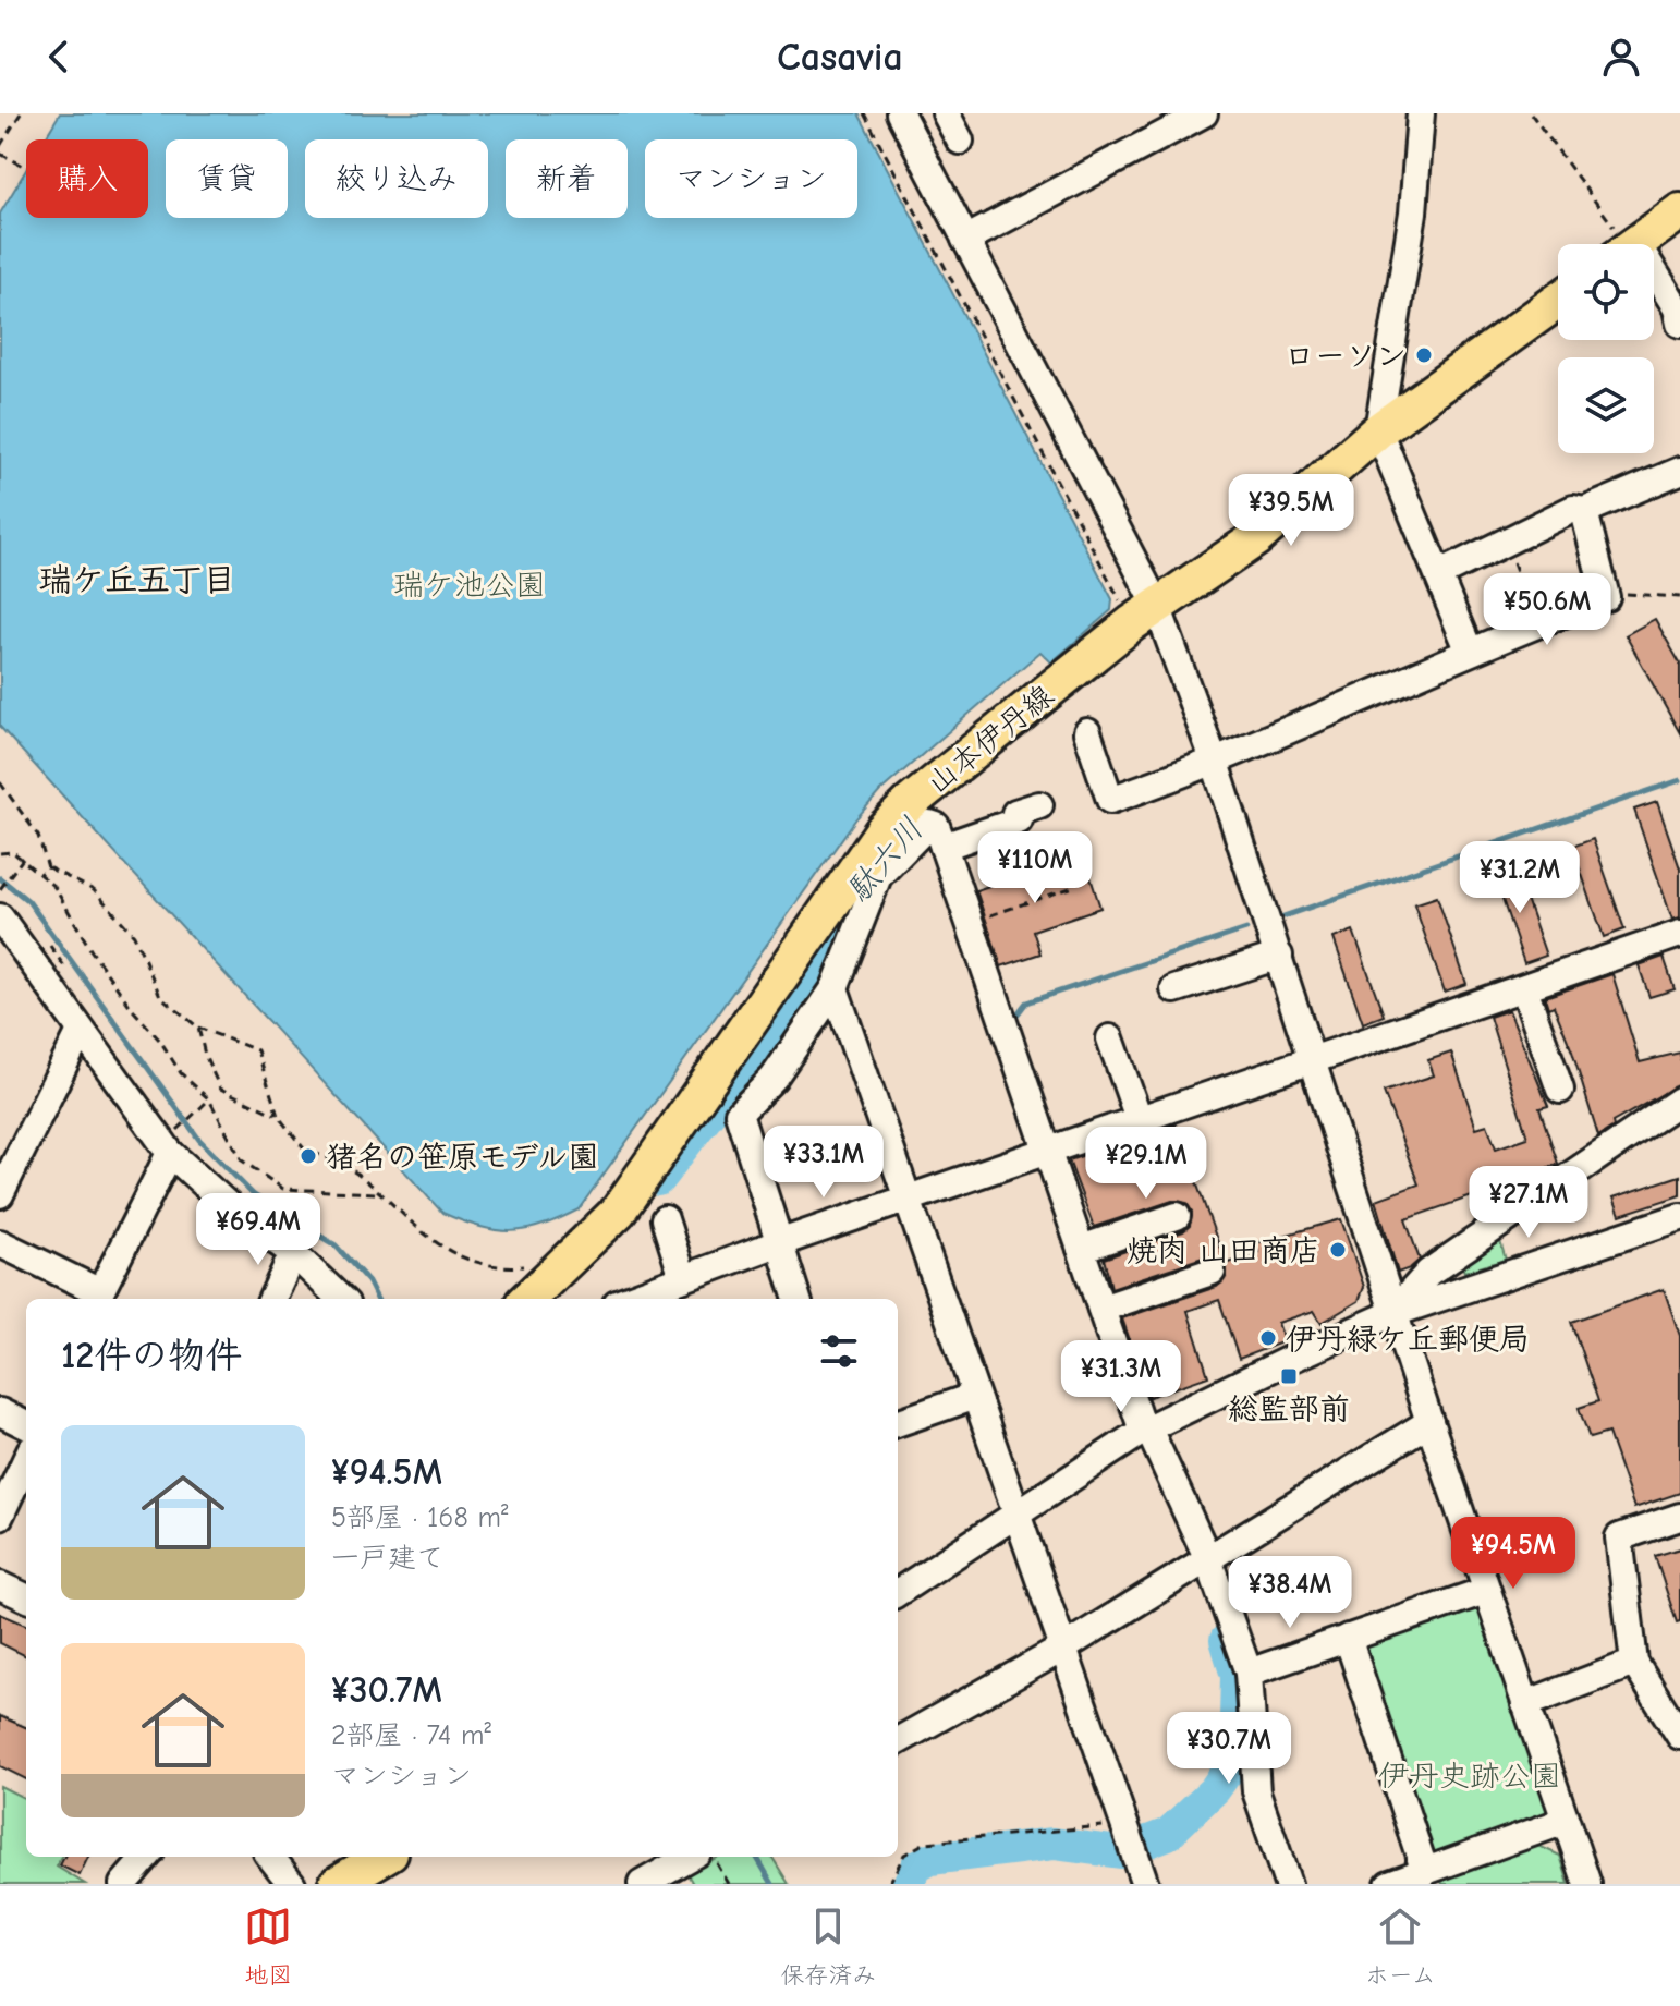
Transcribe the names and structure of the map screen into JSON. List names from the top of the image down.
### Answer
{
  "streets": {
    "main road": ["山本伊丹線"]
  },
  "districts": ["瑞ケ丘五丁目"],
  "water": ["駄六川"],
  "parks": ["瑞ケ池公園", "伊丹史跡公園"],
  "places": {
    "other": [
      "ローソン",
      "猪名の笹原モデル園",
      "焼肉 山田商店",
      "伊丹緑ケ丘郵便局"
    ],
    "transit": ["総監部前"]
  },
  "page": {
    "header": "Casavia",
    "chip": [
      "購入",
      "賃貸",
      "絞り込み",
      "新着",
      "マンション"
    ],
    "price": [
      "¥39.5M",
      "¥50.6M",
      "¥110M",
      "¥31.2M",
      "¥33.1M",
      "¥29.1M",
      "¥27.1M",
      "¥69.4M",
      "¥31.3M",
      "¥94.5M",
      "¥38.4M",
      "¥30.7M"
    ],
    "heading": "12件の物件",
    "list": [
      {
        "name": "¥94.5M",
        "note": "5部屋 · 168 m² · 一戸建て"
      },
      {
        "name": "¥30.7M",
        "note": "2部屋 · 74 m² · マンション"
      }
    ],
    "tabs": ["地図", "保存済み", "ホーム"]
  }
}
